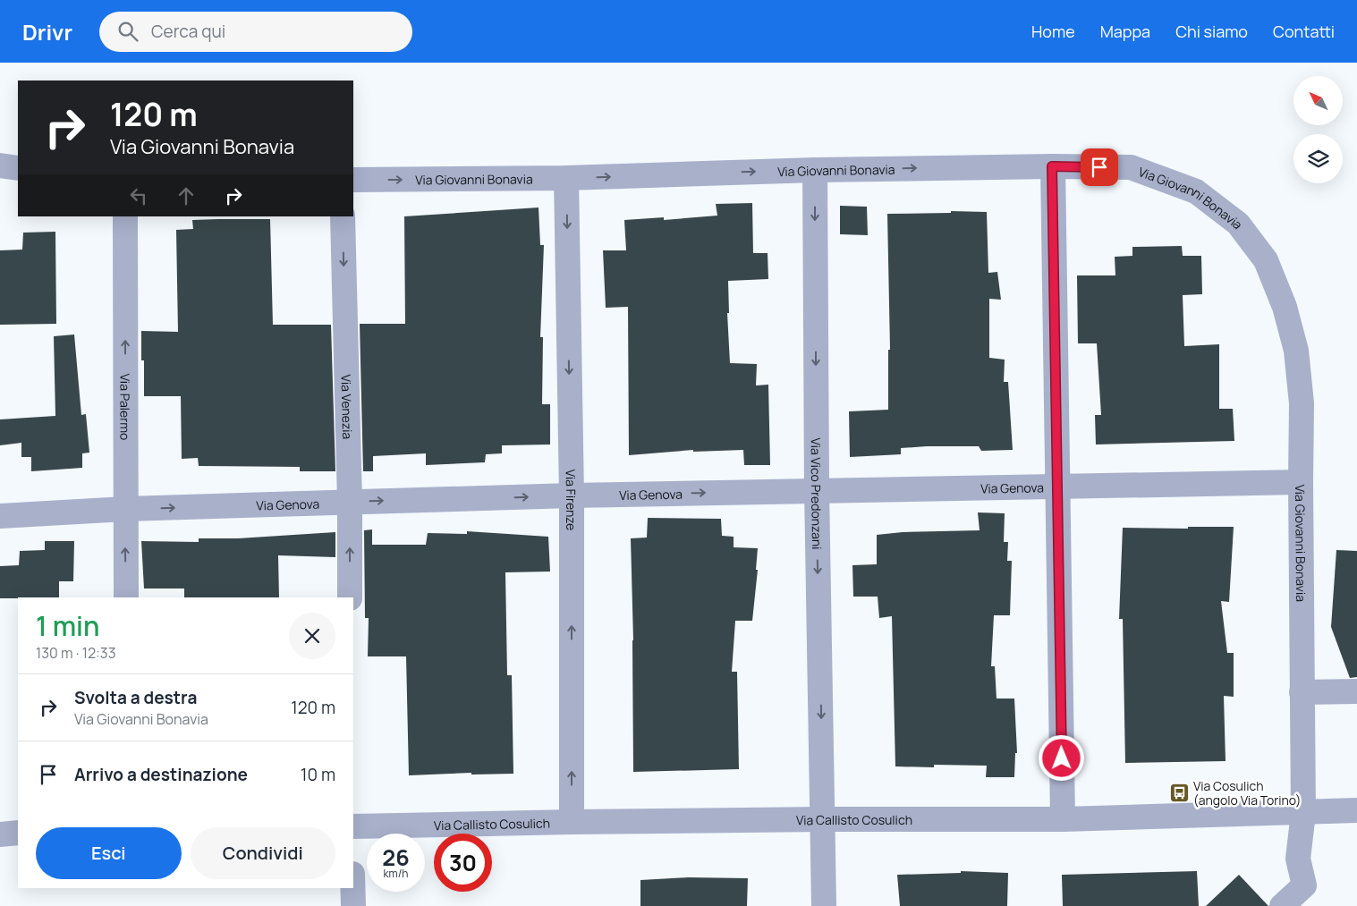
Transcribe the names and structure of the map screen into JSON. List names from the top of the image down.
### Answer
{
  "streets": {
    "street": [
      "Via Giovanni Bonavia",
      "Via Palermo",
      "Via Venezia",
      "Via Genova",
      "Via Vico Predonzani",
      "Via Firenze",
      "Via Callisto Cosulich"
    ]
  },
  "crossings": [
    ["Via Giovanni Bonavia", "Via Genova"],
    ["Via Giovanni Bonavia", "Via Vico Predonzani"],
    ["Via Giovanni Bonavia", "Via Firenze"],
    ["Via Giovanni Bonavia", "Via Callisto Cosulich"],
    ["Via Palermo", "Via Genova"],
    ["Via Venezia", "Via Genova"],
    ["Via Genova", "Via Vico Predonzani"],
    ["Via Genova", "Via Firenze"],
    ["Via Vico Predonzani", "Via Callisto Cosulich"],
    ["Via Firenze", "Via Callisto Cosulich"]
  ],
  "one_way": [
    "Via Giovanni Bonavia",
    "Via Palermo",
    "Via Genova",
    "Via Vico Predonzani"
  ],
  "places": {
    "bus stop": ["Via Cosulich (angolo Via Torino)"]
  },
  "north": "top left",
  "page": {
    "header": "Drivr",
    "search": "Cerca qui",
    "nav": [
      "Home",
      "Mappa",
      "Chi siamo",
      "Contatti"
    ],
    "turn": ["120 m", "Via Giovanni Bonavia"],
    "heading": ["1 min", "130 m · 12:33"],
    "list": [
      {
        "name": "Svolta a destra",
        "note": "Via Giovanni Bonavia",
        "value": "120 m"
      },
      {
        "name": "Arrivo a destinazione",
        "value": "10 m"
      }
    ],
    "buttons": ["Esci", "Condividi"],
    "speed": "26 km/h",
    "limit": "30"
  }
}
